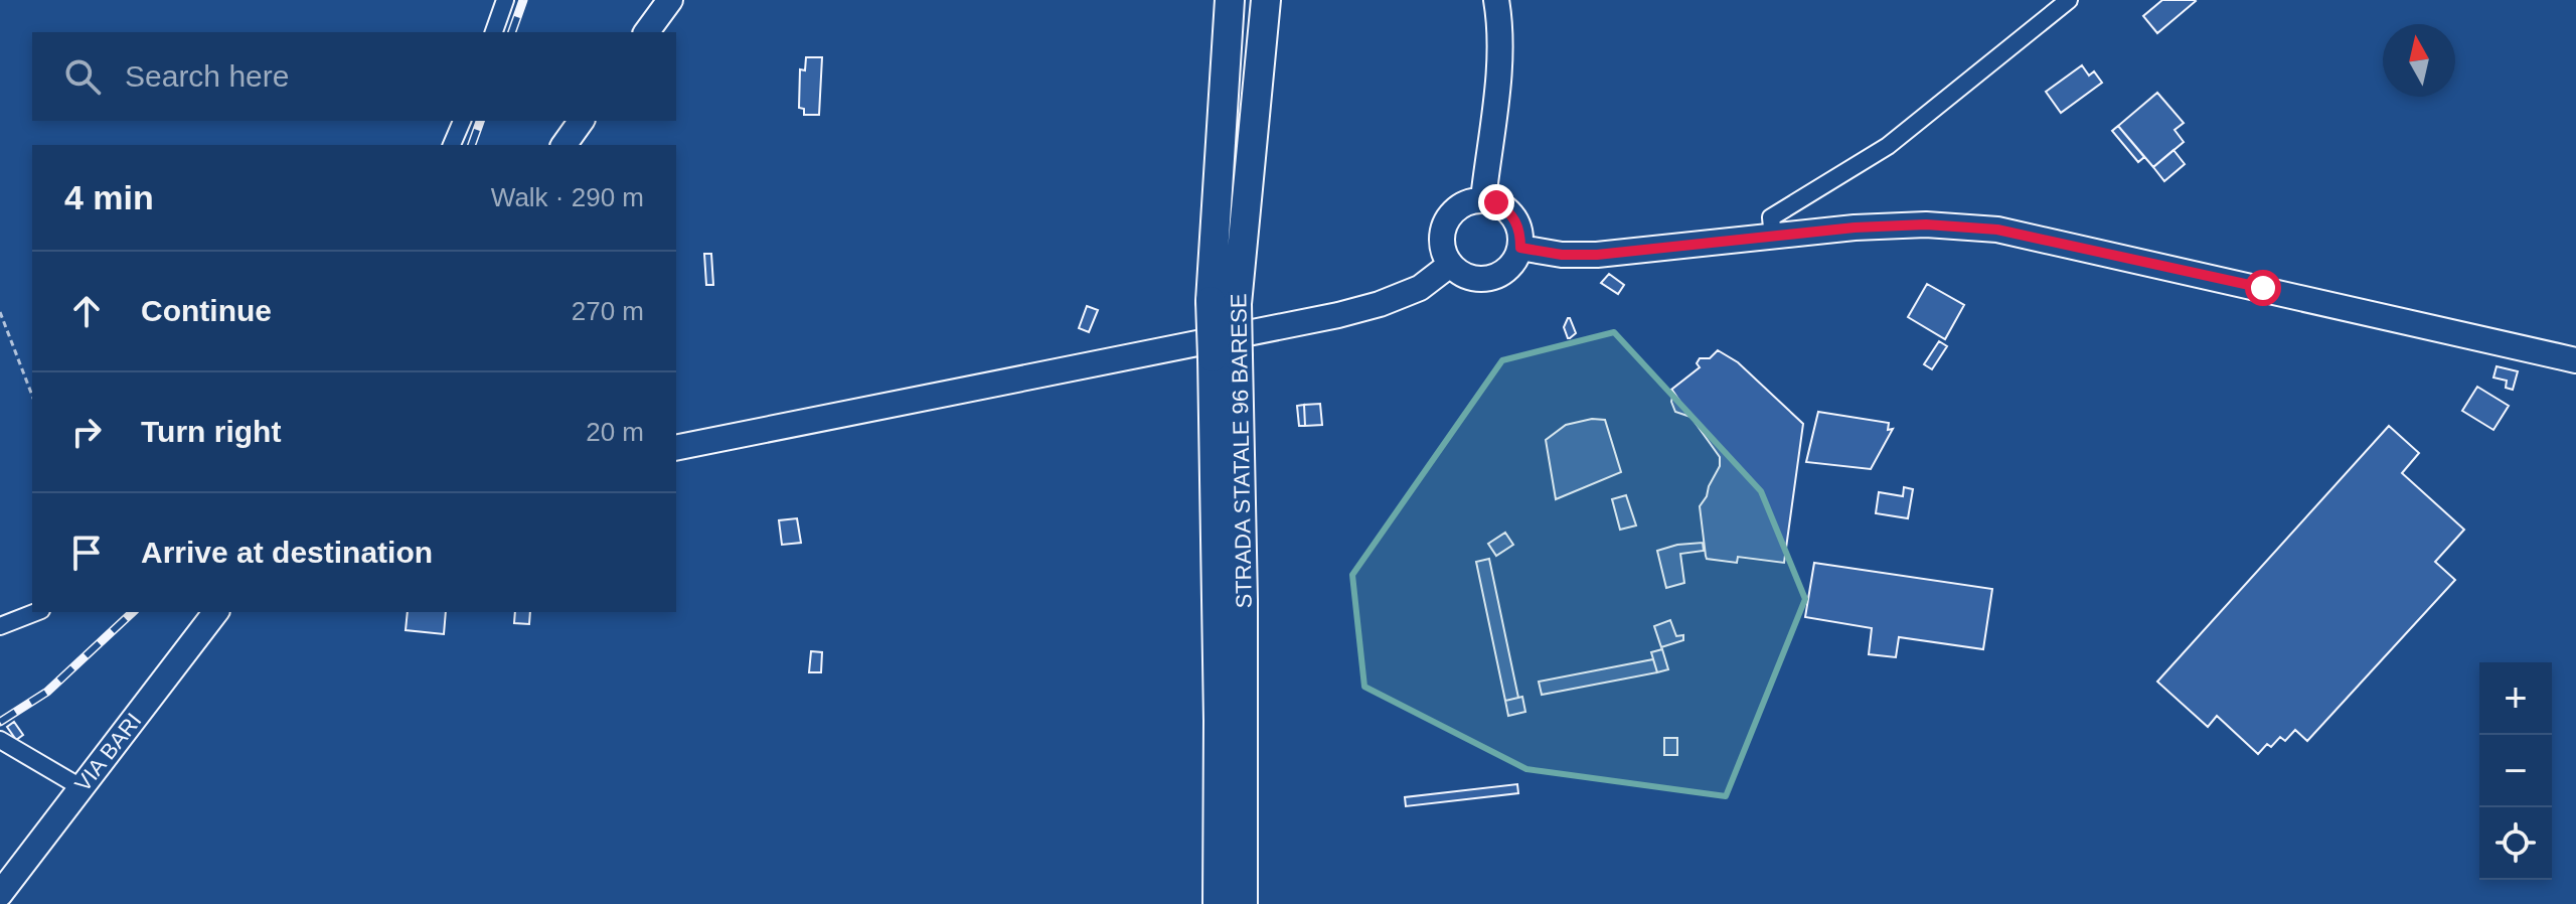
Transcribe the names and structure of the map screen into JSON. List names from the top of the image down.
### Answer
{
  "streets": {
    "highway": ["STRADA STATALE 96 BARESE"],
    "main road": ["VIA BARI"]
  },
  "north": "top",
  "page": {
    "search": "Search here",
    "heading": ["4 min", "Walk · 290 m"],
    "list": [
      ["Continue", "270 m"],
      ["Turn right", "20 m"],
      "Arrive at destination"
    ],
    "map_buttons": ["+", "−"]
  }
}
